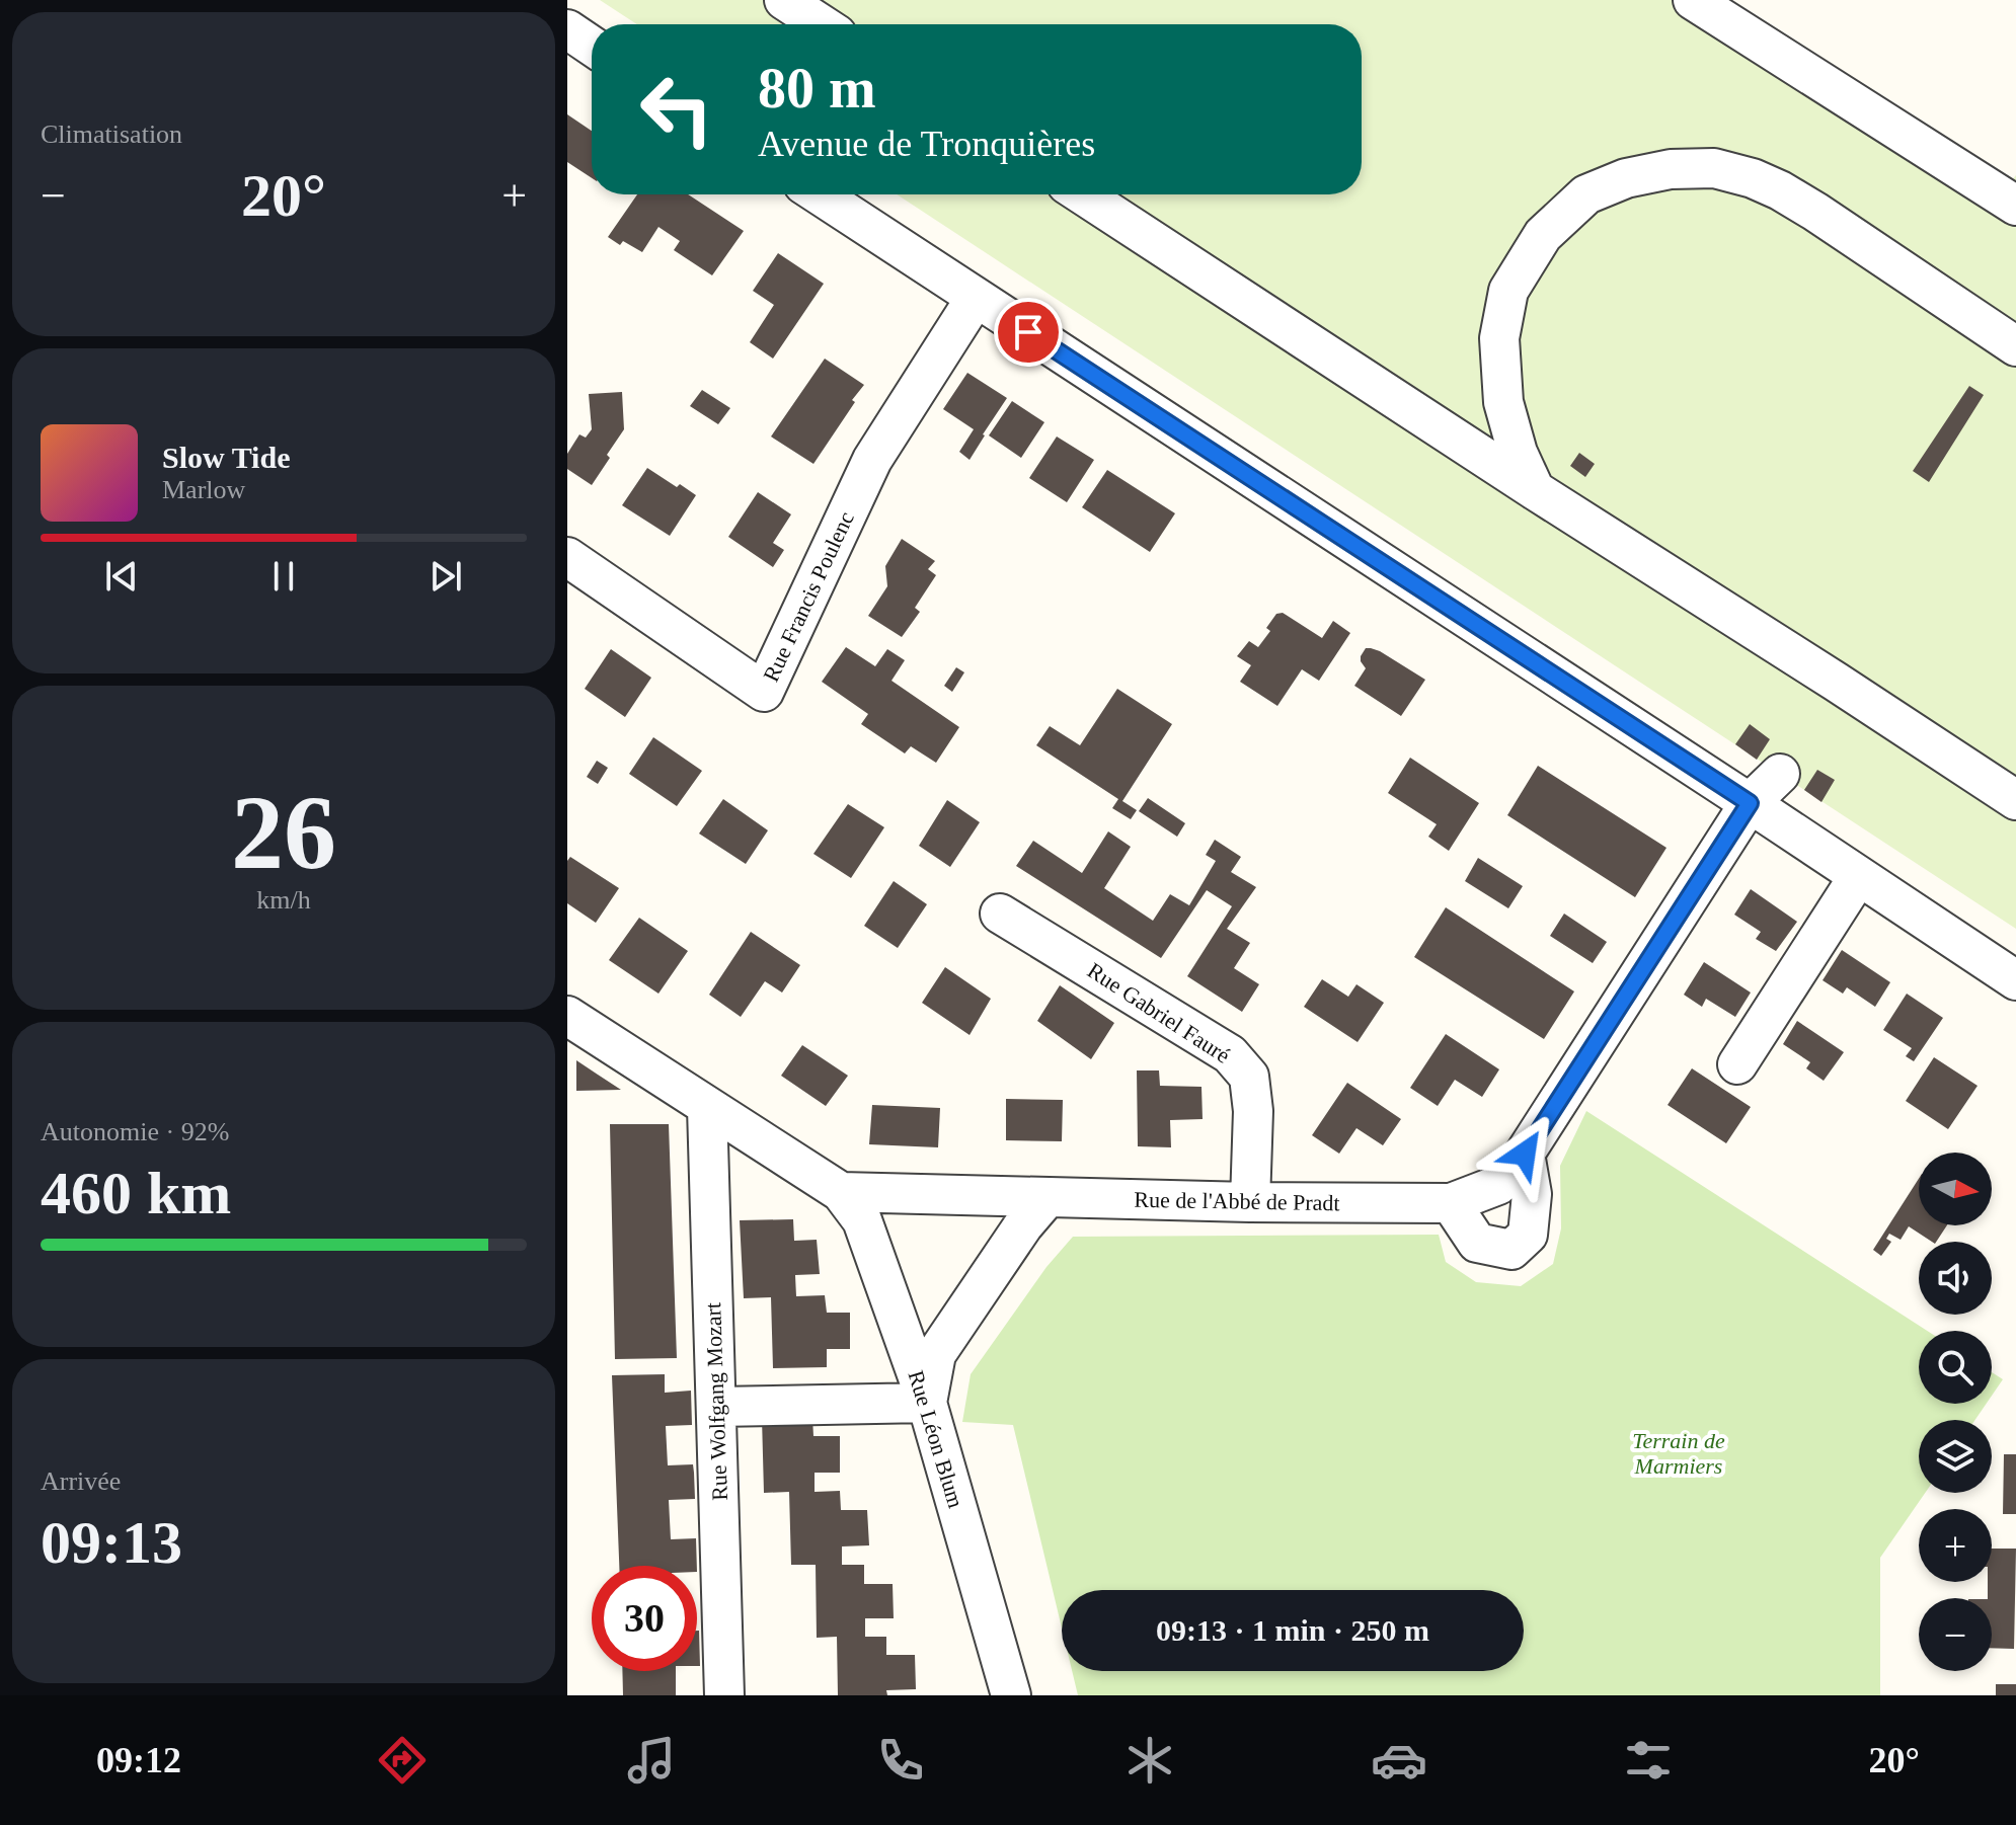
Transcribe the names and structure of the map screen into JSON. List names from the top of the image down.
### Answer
{
  "streets": {
    "street": [
      "Rue Francis Poulenc",
      "Rue Gabriel Fauré",
      "Rue de l'Abbé de Pradt",
      "Rue Wolfgang Mozart",
      "Rue Léon Blum"
    ]
  },
  "crossings": [
    ["Rue Gabriel Fauré", "Rue de l'Abbé de Pradt"],
    ["Rue de l'Abbé de Pradt", "Rue Léon Blum"]
  ],
  "parks": ["Terrain de Marmiers"],
  "north": "right",
  "page": {
    "tile": [
      "Climatisation",
      ["26", "km/h"],
      ["Autonomie · 92%", "460 km"],
      ["Arrivée", "09:13"]
    ],
    "turn": ["80 m", "Avenue de Tronquières"],
    "heat": ["−", "20°", "+"],
    "song": ["Slow Tide", "Marlow"],
    "map_buttons": ["+", "−"],
    "limit": "30",
    "trip": "09:13 · 1 min · 250 m",
    "tabs": ["09:12", "20°"]
  }
}
